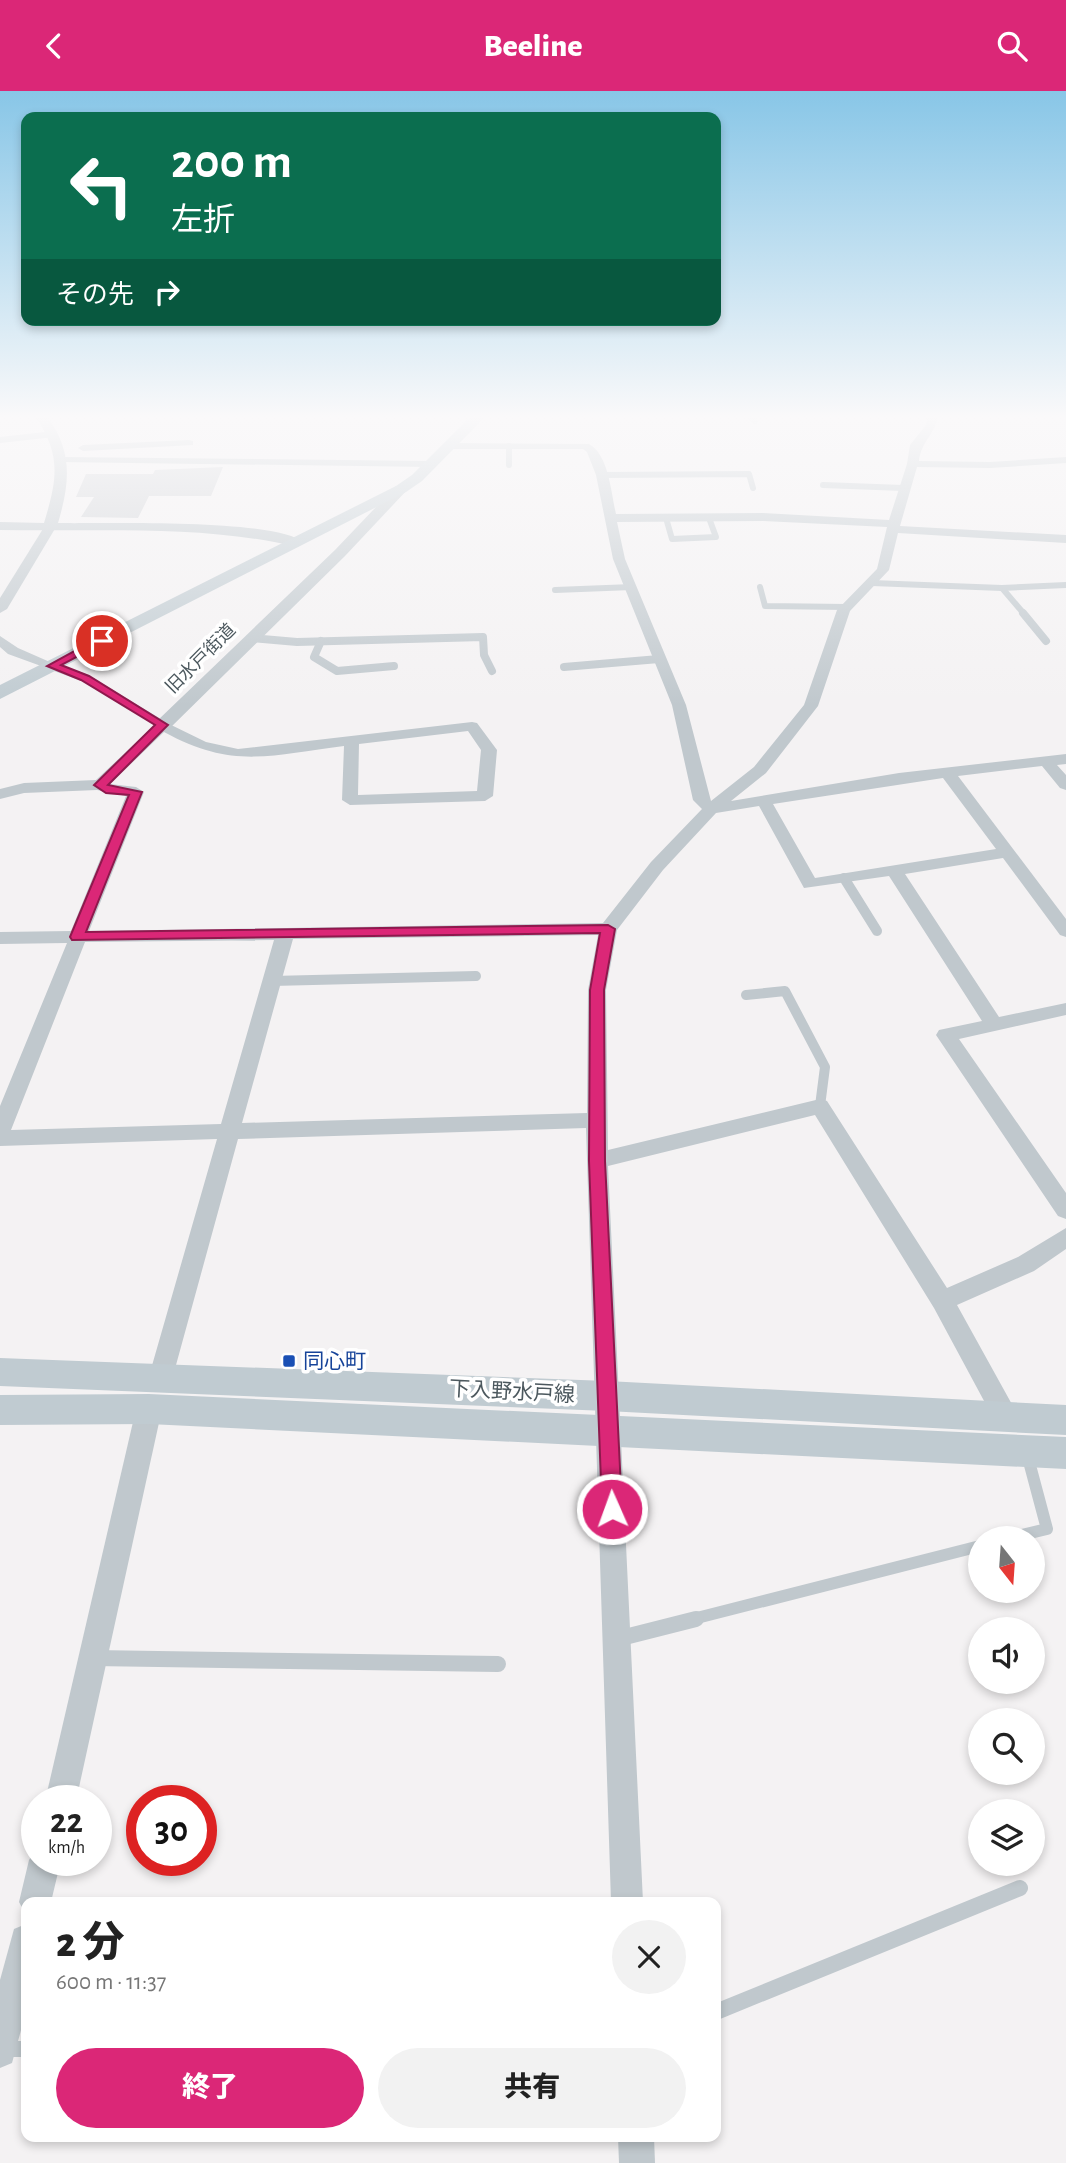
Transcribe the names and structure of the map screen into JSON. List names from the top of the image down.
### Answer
{
  "streets": {
    "main road": ["下入野水戸線"],
    "street": ["旧水戸街道"]
  },
  "places": {
    "transit": ["同心町"]
  },
  "north": "bottom",
  "page": {
    "header": "Beeline",
    "turn": ["200 m", "左折"],
    "then": "その先",
    "speed": "22 km/h",
    "limit": "30",
    "heading": ["2 分", "600 m · 11:37"],
    "buttons": ["終了", "共有"]
  }
}
